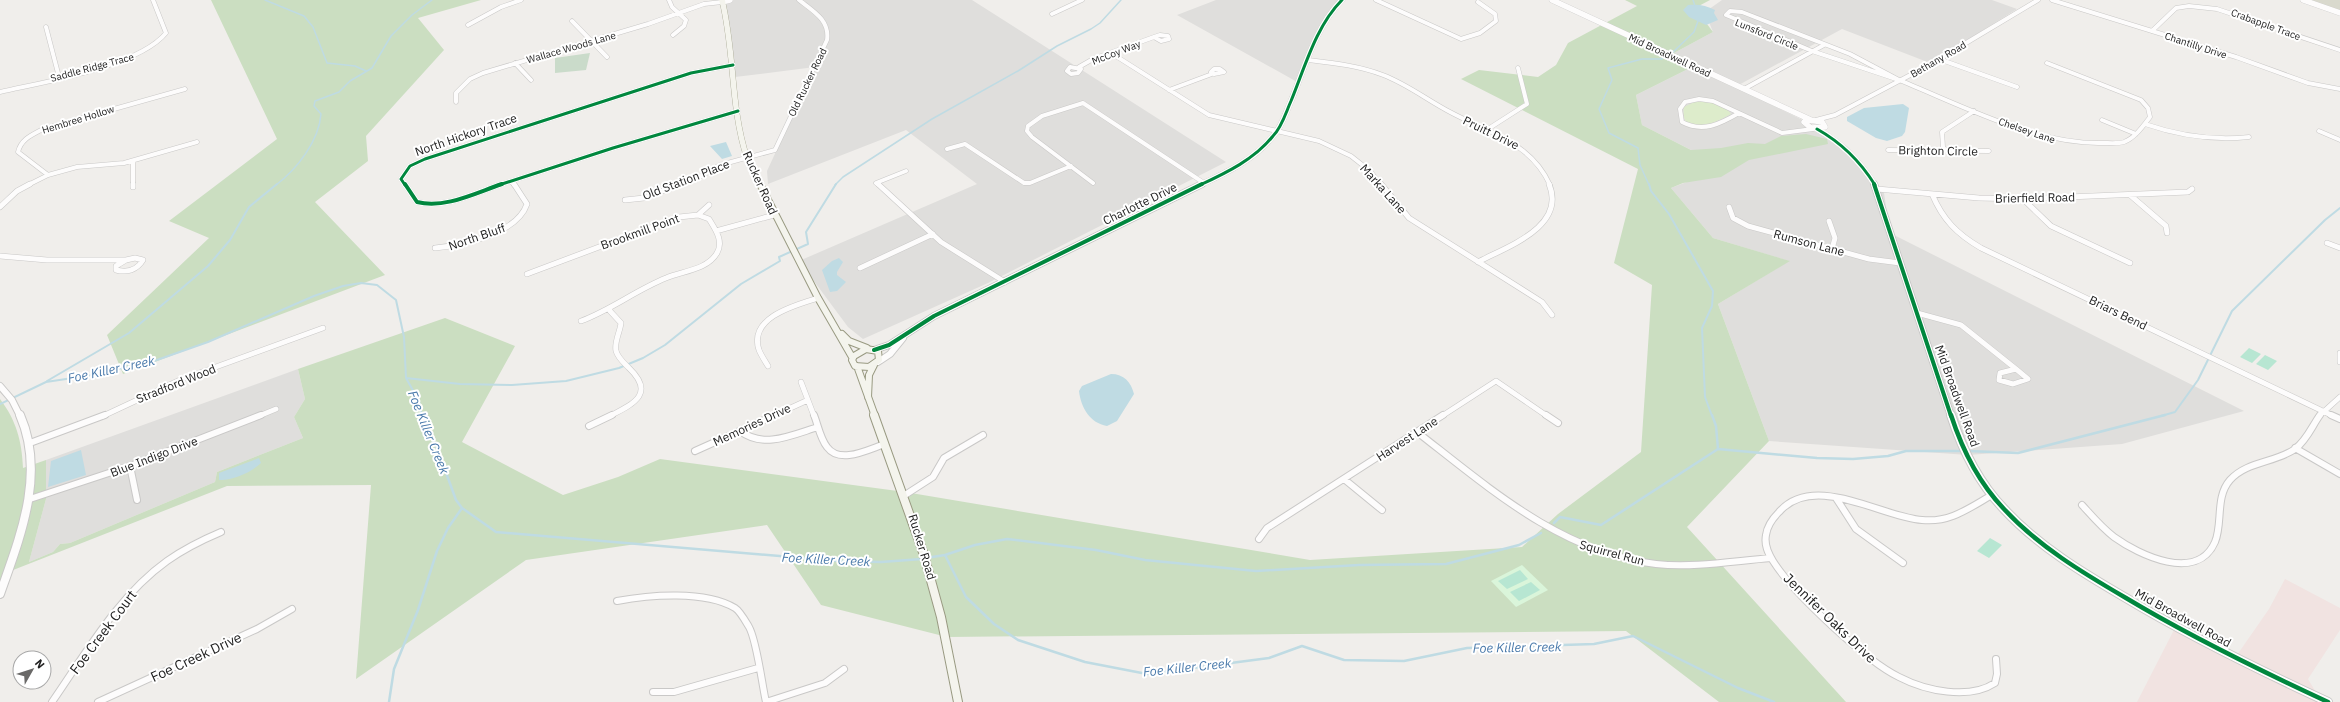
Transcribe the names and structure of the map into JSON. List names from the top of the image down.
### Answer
{
  "streets": {
    "main road": ["Rucker Road"],
    "street": [
      "Crabapple Trace",
      "Lunsford Circle",
      "Chantilly Drive",
      "Wallace Woods Lane",
      "McCoy Way",
      "Mid Broadwell Road",
      "Bethany Road",
      "Saddle Ridge Trace",
      "Old Rucker Road",
      "Hembree Hollow",
      "Chelsey Lane",
      "Pruitt Drive",
      "North Hickory Trace",
      "Brighton Circle",
      "Old Station Place",
      "Marka Lane",
      "Brierfield Road",
      "Charlotte Drive",
      "Brookmill Point",
      "North Bluff",
      "Rumson Lane",
      "Briars Bend",
      "Stradford Wood",
      "Memories Drive",
      "Harvest Lane",
      "Blue Indigo Drive",
      "Squirrel Run",
      "Jennifer Oaks Drive",
      "Foe Creek Court",
      "Foe Creek Drive"
    ]
  },
  "crossings": [
    ["Crabapple Trace", "Chantilly Drive"],
    ["Lunsford Circle", "Bethany Road"],
    ["Lunsford Circle", "Chelsey Lane"],
    ["Wallace Woods Lane", "Rucker Road"],
    ["McCoy Way", "Marka Lane"],
    ["Mid Broadwell Road", "Bethany Road"],
    ["Mid Broadwell Road", "Brierfield Road"],
    ["Mid Broadwell Road", "Rumson Lane"],
    ["Mid Broadwell Road", "Jennifer Oaks Drive"],
    ["Bethany Road", "Chelsey Lane"],
    ["Old Rucker Road", "Old Station Place"],
    ["Pruitt Drive", "Marka Lane"],
    ["Pruitt Drive", "Charlotte Drive"],
    ["North Hickory Trace", "Rucker Road"],
    ["North Hickory Trace", "North Bluff"],
    ["Old Station Place", "Rucker Road"],
    ["Rucker Road", "Charlotte Drive"],
    ["Marka Lane", "Charlotte Drive"],
    ["Brierfield Road", "Briars Bend"],
    ["Harvest Lane", "Squirrel Run"],
    ["Squirrel Run", "Jennifer Oaks Drive"]
  ],
  "water": ["Foe Killer Creek"],
  "north": "top right"
}
